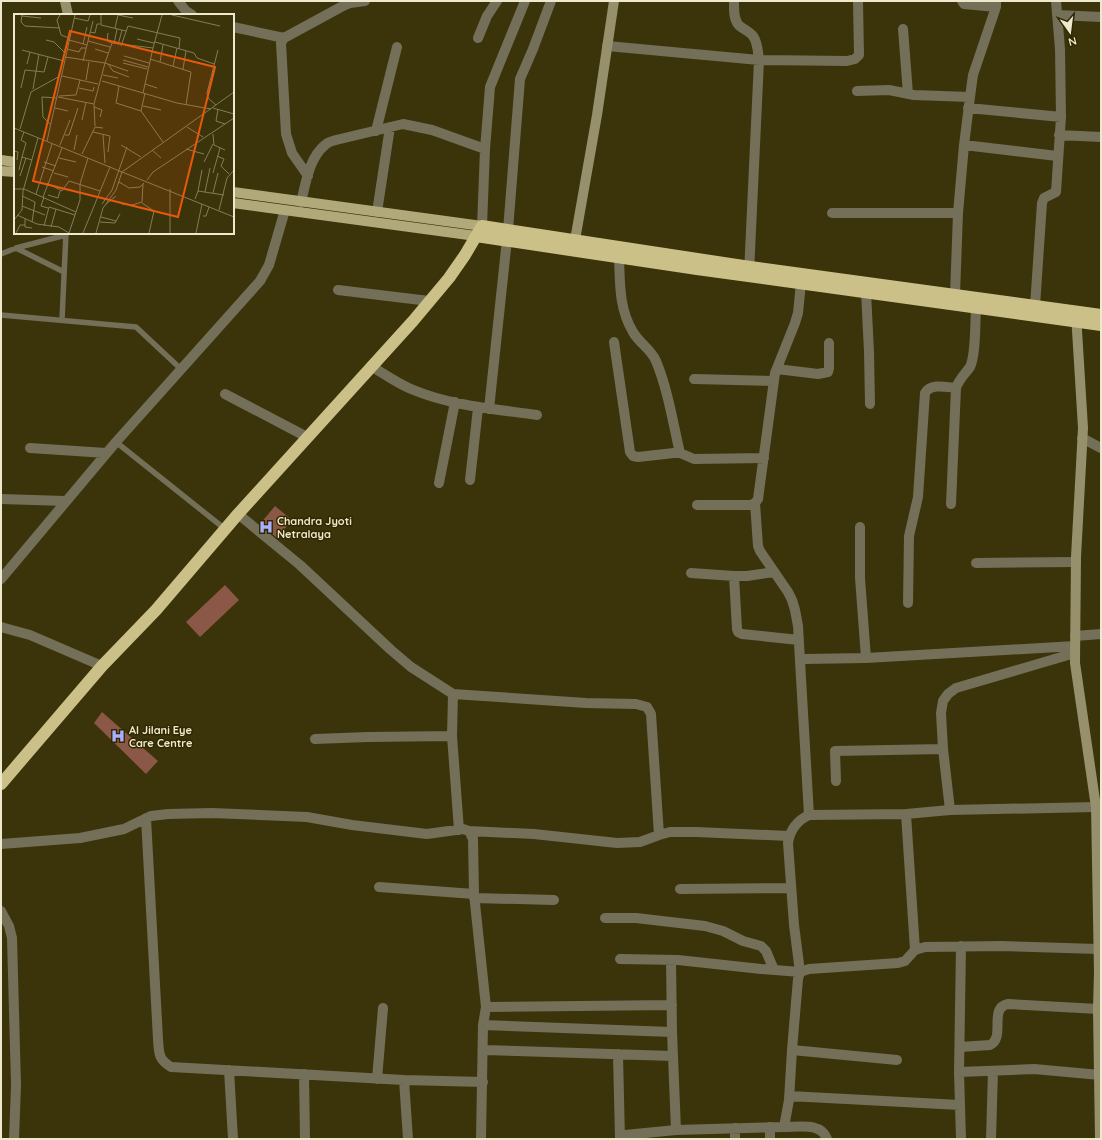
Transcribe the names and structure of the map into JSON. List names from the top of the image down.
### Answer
{
  "places": {
    "hospital": ["Chandra Jyoti Netralaya", "Al Jilani Eye Care Centre"]
  },
  "north": "bottom"
}
